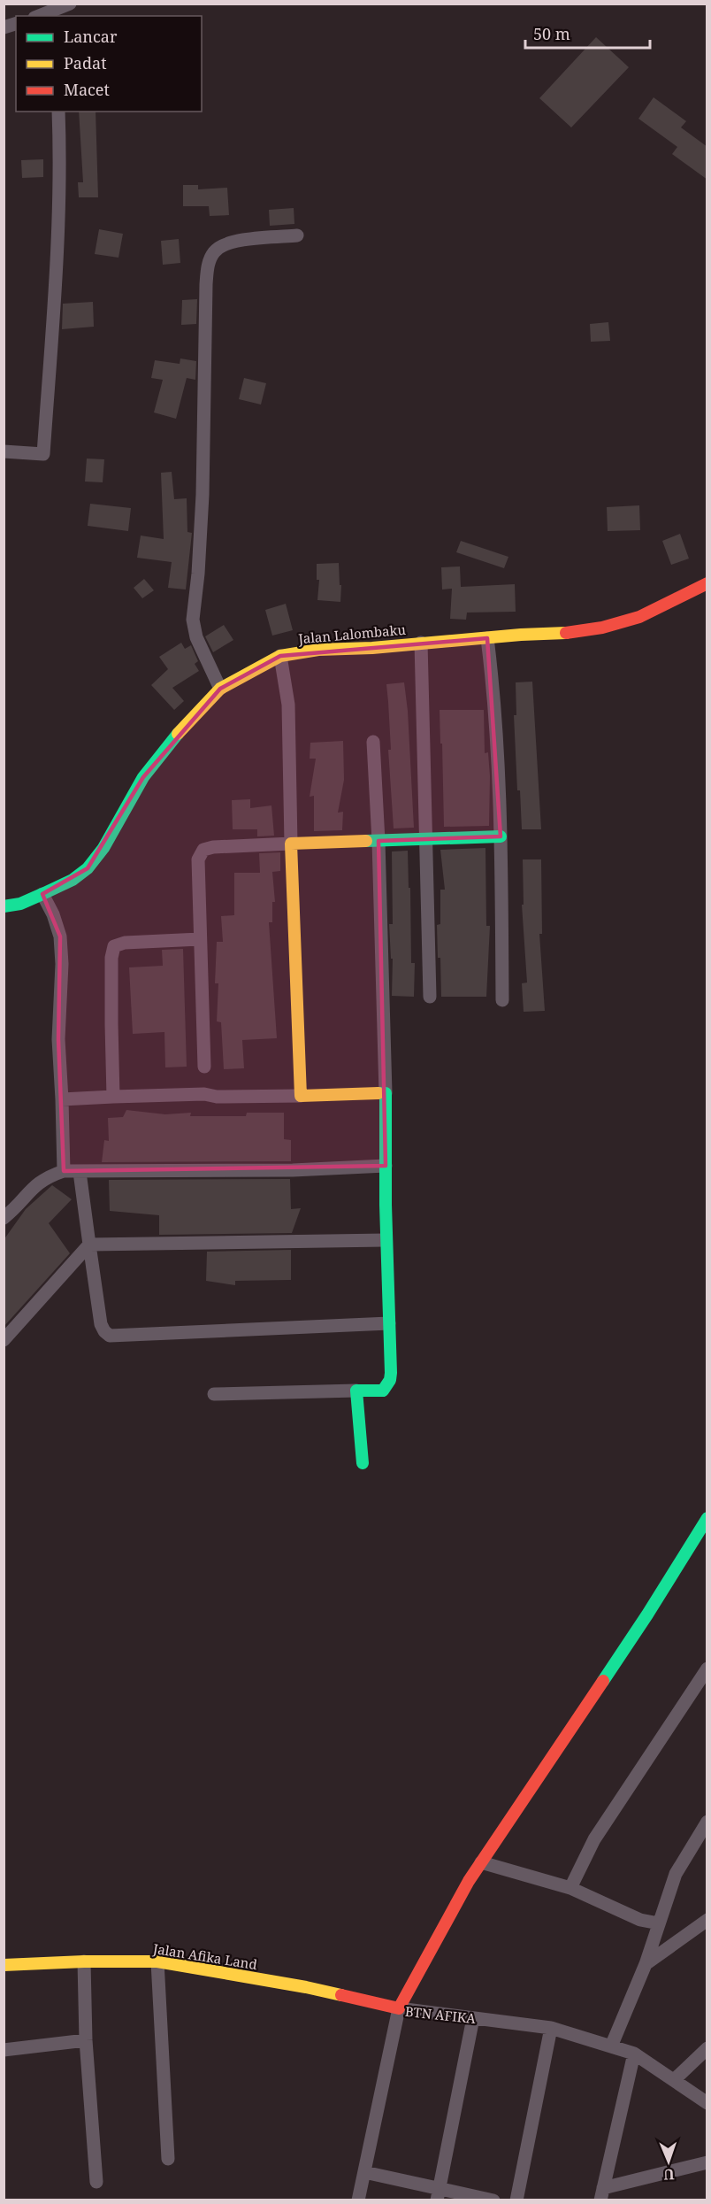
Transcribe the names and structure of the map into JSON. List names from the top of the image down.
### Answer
{
  "streets": {
    "street": ["Jalan Lalombaku", "Jalan Afika Land", "BTN AFIKA"]
  },
  "crossings": [
    ["Jalan Afika Land", "BTN AFIKA"]
  ],
  "legend": ["Lancar", "Padat", "Macet"],
  "scale_bar": "50 m",
  "north": "bottom"
}
